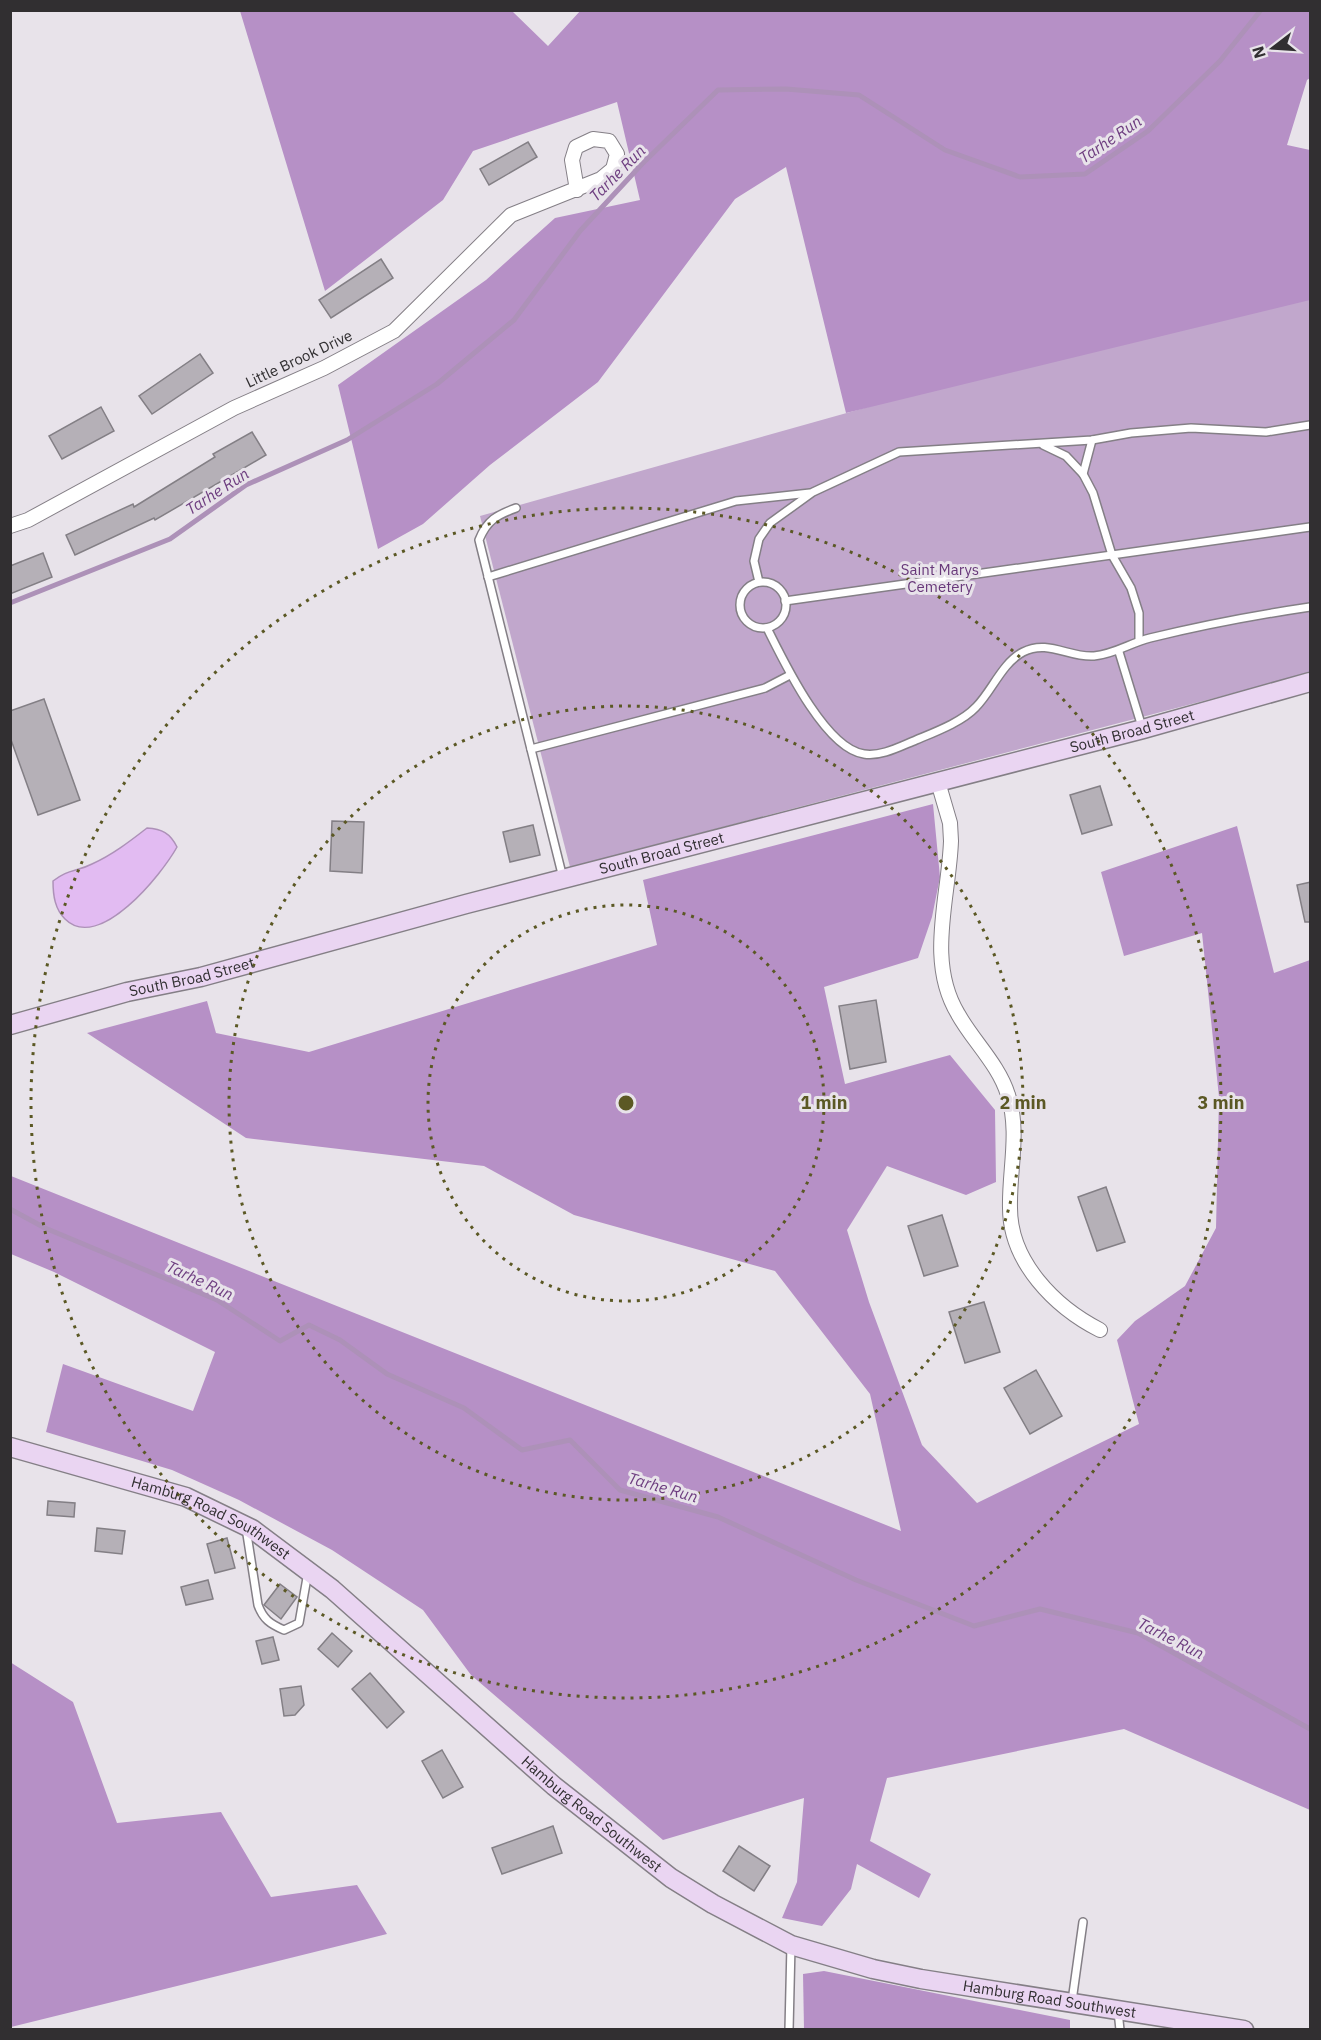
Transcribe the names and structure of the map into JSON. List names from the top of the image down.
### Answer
{
  "streets": {
    "street": ["Little Brook Drive", "South Broad Street", "Hamburg Road Southwest"]
  },
  "water": ["Tarhe Run"],
  "parks": ["Saint Marys Cemetery"],
  "north": "left",
  "rings": ["1 min", "2 min", "3 min"]
}
